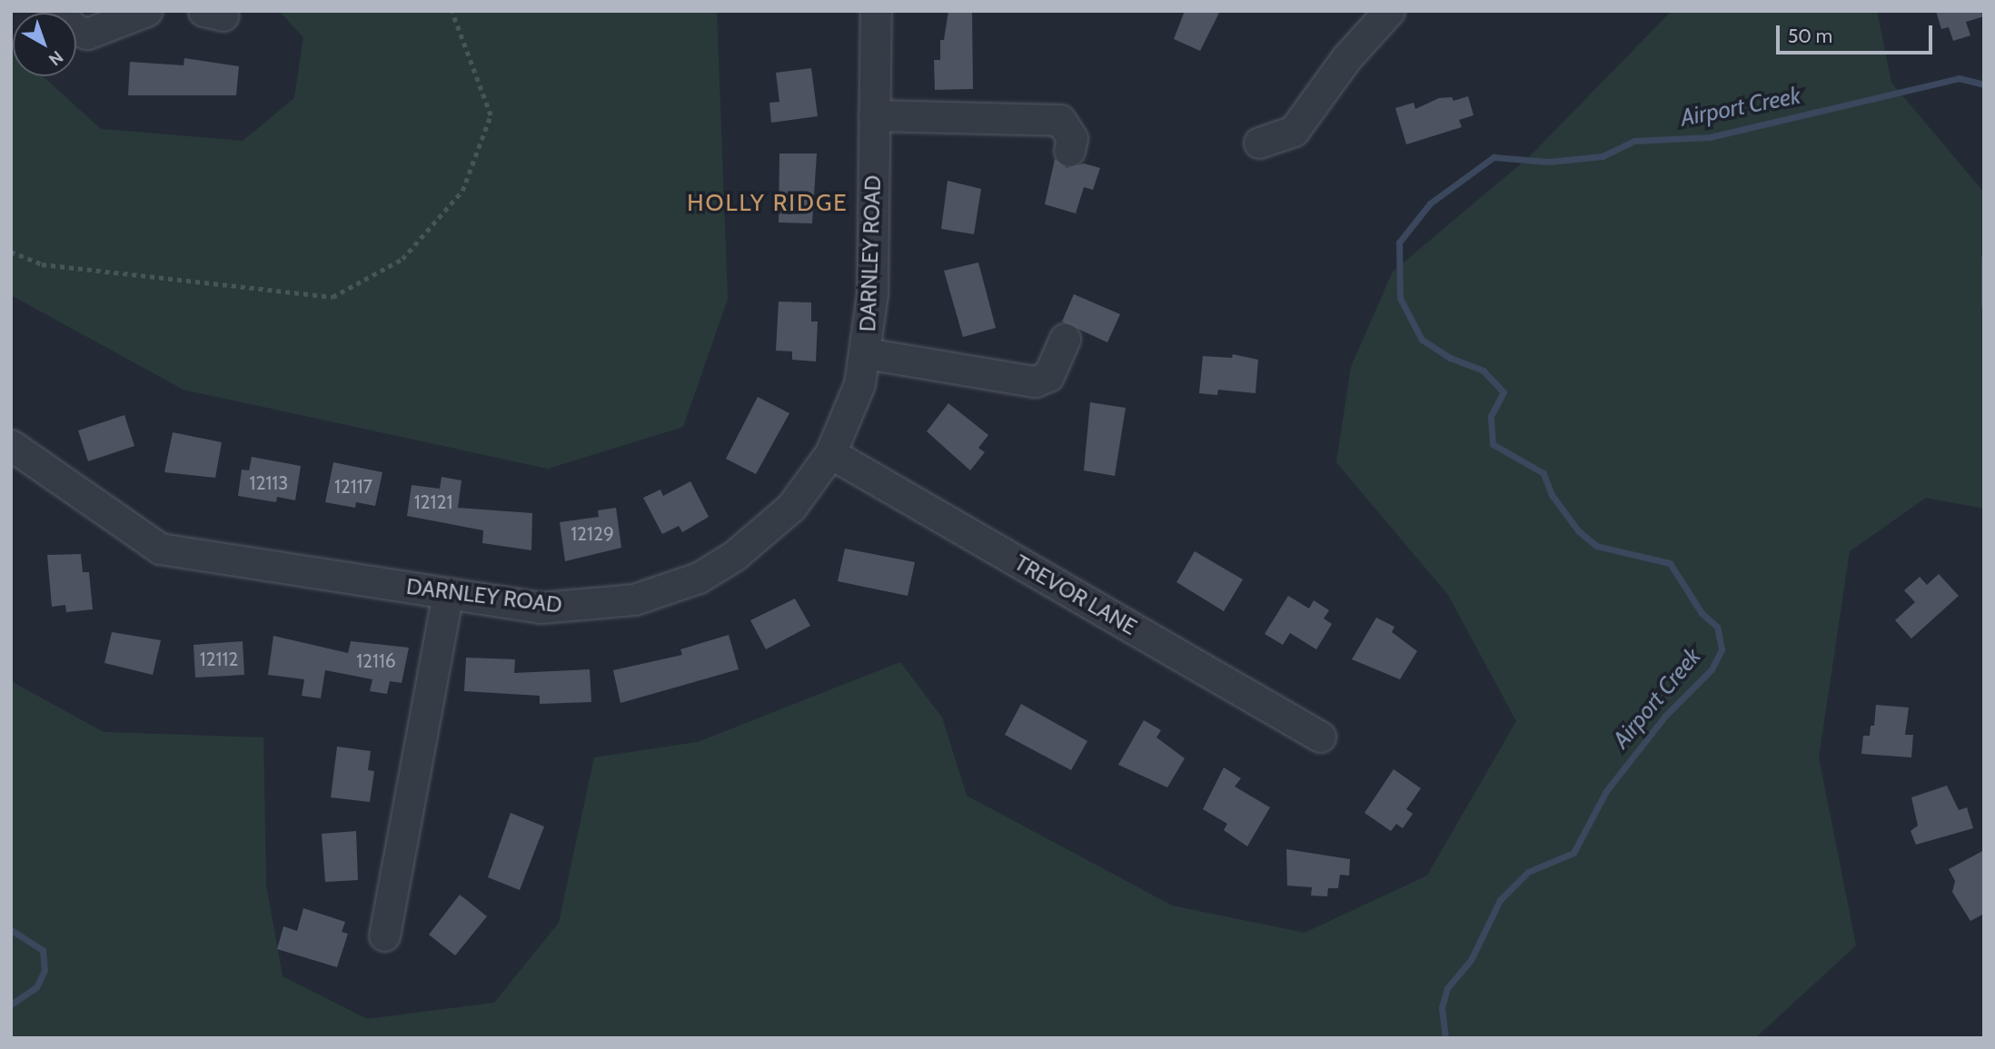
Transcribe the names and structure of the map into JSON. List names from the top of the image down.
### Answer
{
  "streets": {
    "street": ["DARNLEY ROAD", "TREVOR LANE"]
  },
  "crossings": [
    ["DARNLEY ROAD", "TREVOR LANE"]
  ],
  "districts": ["HOLLY RIDGE"],
  "water": ["Airport Creek"],
  "house_numbers": [
    "12113",
    "12117",
    "12121",
    "12129",
    "12112",
    "12116"
  ],
  "scale_bar": "50 m",
  "north": "bottom right"
}
